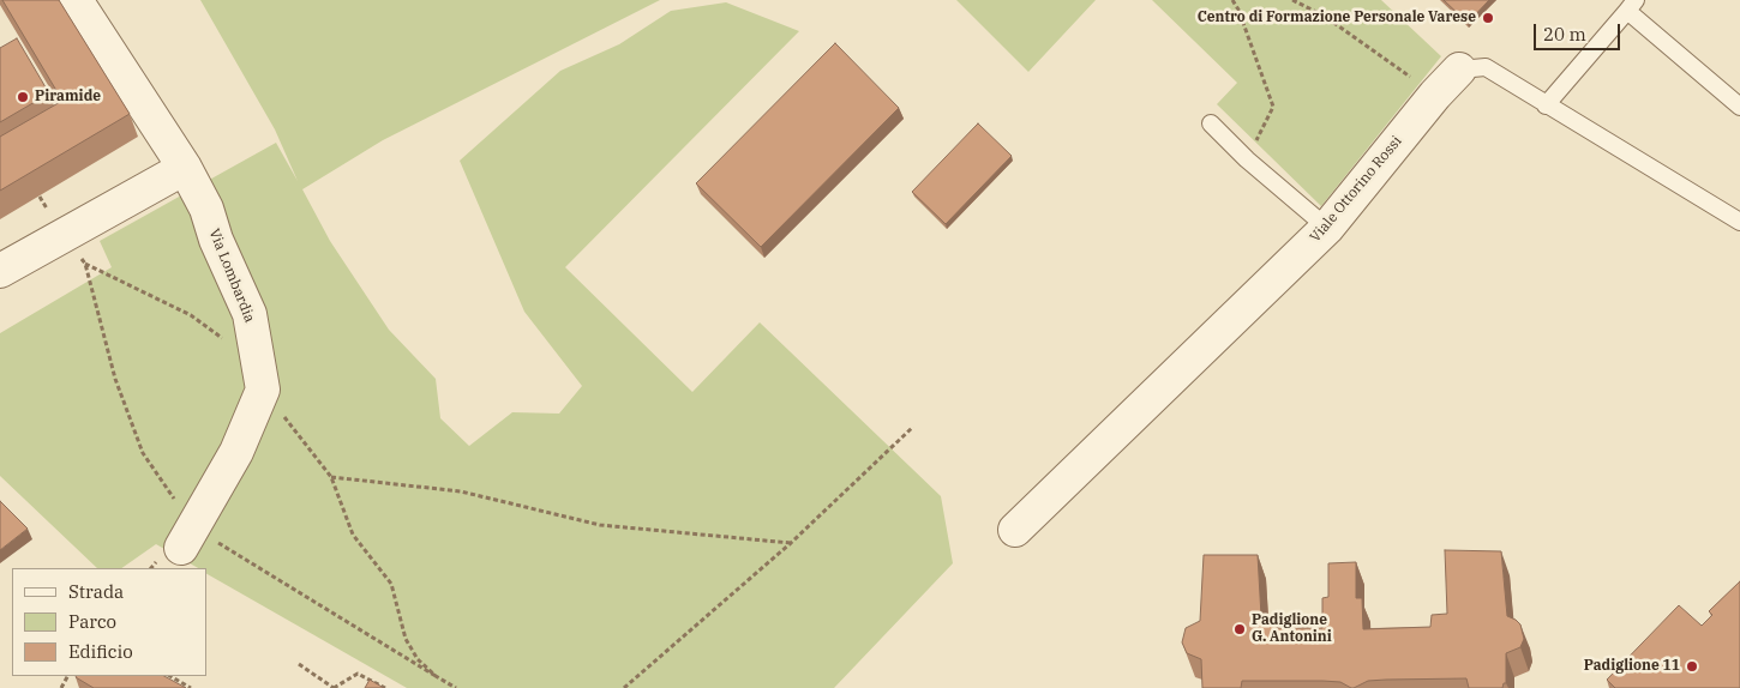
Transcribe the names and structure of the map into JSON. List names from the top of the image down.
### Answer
{
  "streets": {
    "street": ["Viale Ottorino Rossi", "Via Lombardia"]
  },
  "places": [
    "Centro di Formazione Personale Varese",
    "Piramide",
    "Padiglione G. Antonini",
    "Padiglione 11"
  ],
  "legend": ["Strada", "Parco", "Edificio"],
  "scale_bar": "20 m"
}
